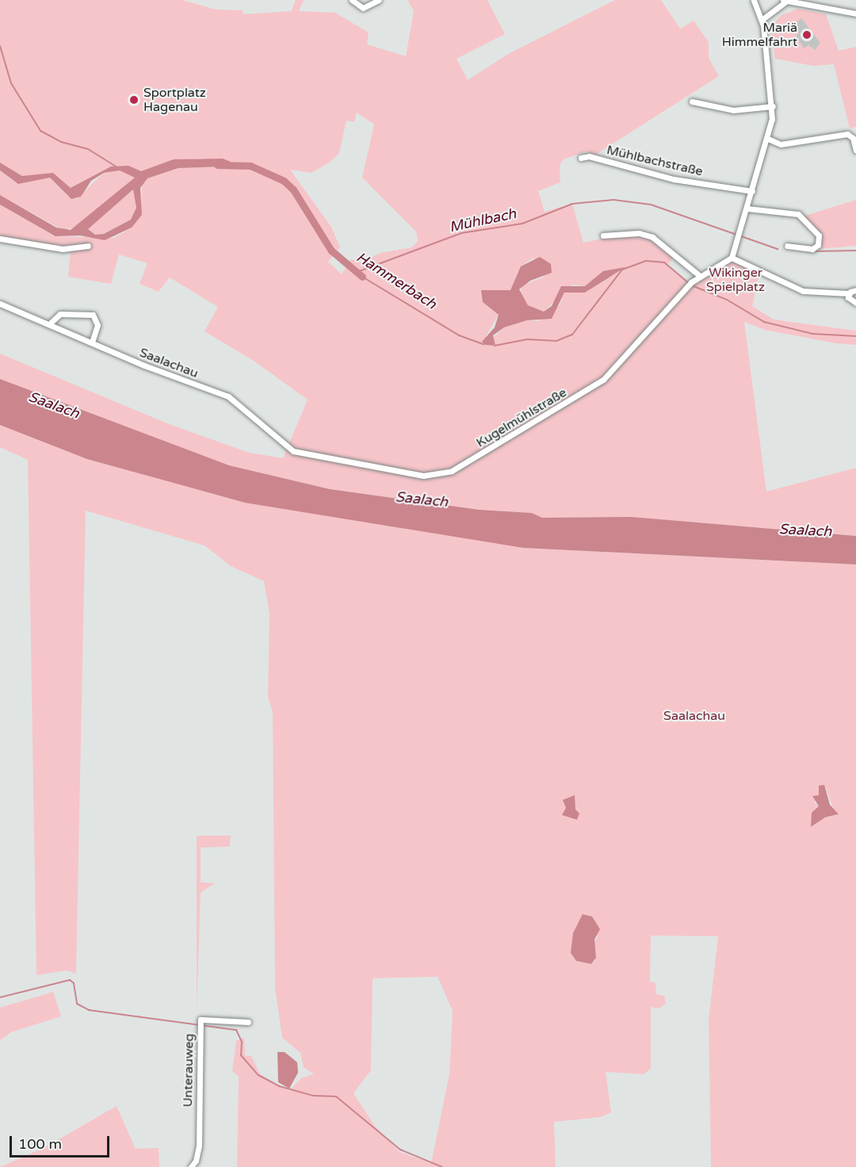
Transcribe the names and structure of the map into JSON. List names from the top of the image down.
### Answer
{
  "streets": {
    "street": [
      "Mühlbachstraße",
      "Saalachau",
      "Kugelmühlstraße",
      "Unterauweg"
    ]
  },
  "crossings": [
    ["Saalachau", "Kugelmühlstraße"]
  ],
  "water": ["Mühlbach", "Hammerbach", "Saalach"],
  "parks": ["Wikinger Spielplatz", "Saalachau"],
  "places": ["Mariä Himmelfahrt", "Sportplatz Hagenau"],
  "scale_bar": "100 m"
}
